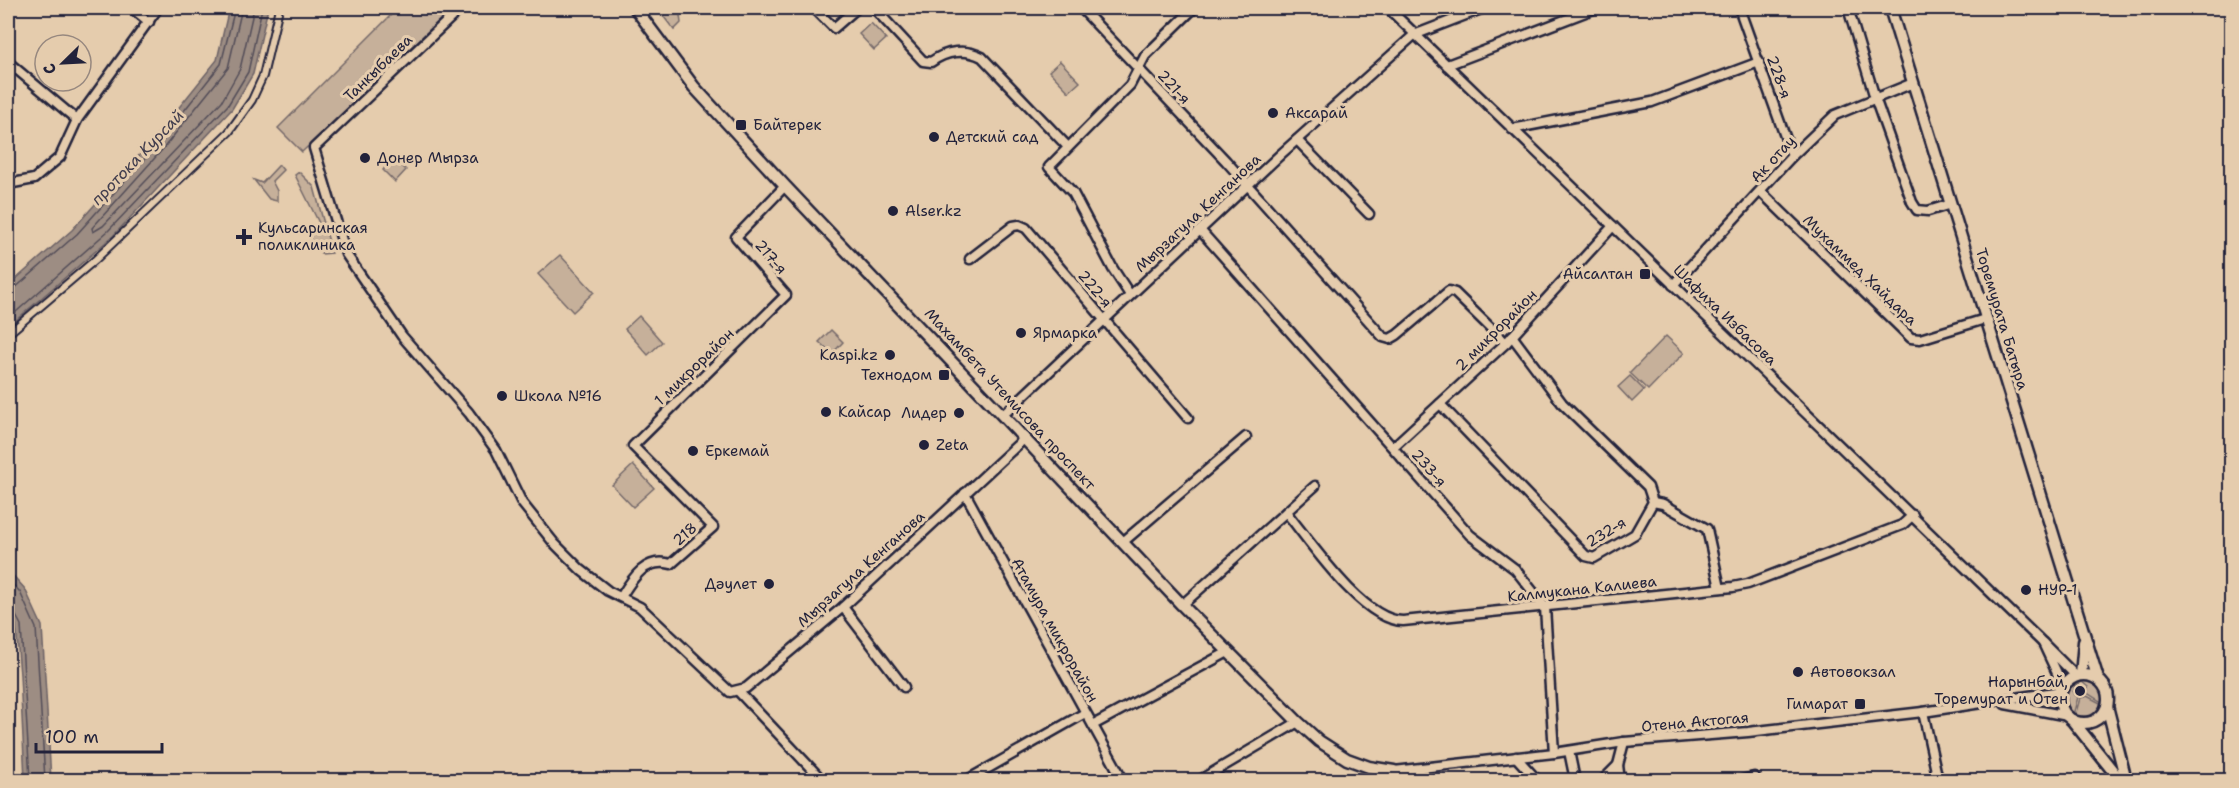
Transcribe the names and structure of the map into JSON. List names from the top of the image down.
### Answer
{
  "streets": {
    "street": [
      "Танкыбаева",
      "228-я",
      "221-я",
      "Ак отау",
      "Мырзагула Кенганова",
      "217-я",
      "Мухаммед Хайдара",
      "222-я",
      "Шафиха Избасова",
      "Торемурата Батыра",
      "2 микрорайон",
      "1 микрорайон",
      "Махамбета Утемисова проспект",
      "233-я",
      "232-я",
      "218",
      "Калмукана Калиева",
      "Атамура микрорайон",
      "Отена Актогая"
    ]
  },
  "crossings": [
    ["Танкыбаева", "218"],
    ["228-я", "Ак отау"],
    ["221-я", "Мырзагула Кенганова"],
    ["Ак отау", "Мухаммед Хайдара"],
    ["Ак отау", "Шафиха Избасова"],
    ["Ак отау", "Торемурата Батыра"],
    ["Мырзагула Кенганова", "222-я"],
    ["Мырзагула Кенганова", "Шафиха Избасова"],
    ["Мырзагула Кенганова", "Махамбета Утемисова проспект"],
    ["Мырзагула Кенганова", "233-я"],
    ["Мырзагула Кенганова", "Атамура микрорайон"],
    ["217-я", "1 микрорайон"],
    ["217-я", "Махамбета Утемисова проспект"],
    ["Мухаммед Хайдара", "Торемурата Батыра"],
    ["Шафиха Избасова", "Торемурата Батыра"],
    ["Шафиха Избасова", "2 микрорайон"],
    ["Шафиха Избасова", "Калмукана Калиева"],
    ["Шафиха Избасова", "Отена Актогая"],
    ["Торемурата Батыра", "Отена Актогая"],
    ["2 микрорайон", "233-я"],
    ["2 микрорайон", "232-я"],
    ["1 микрорайон", "218"],
    ["Махамбета Утемисова проспект", "Отена Актогая"],
    ["233-я", "Калмукана Калиева"]
  ],
  "water": ["протока Курсай"],
  "places": {
    "other": [
      "Аксарай",
      "Детский сад",
      "Донер Мырза",
      "Alser.kz",
      "Ярмарка",
      "Kaspi.kz",
      "Школа №16",
      "Кайсар",
      "Лидер",
      "Zeta",
      "Еркемай",
      "Дәулет",
      "НУР-1",
      "Автовокзал",
      "Нарынбай, Торемурат и Отен"
    ],
    "transit": [
      "Байтерек",
      "Айсалтан",
      "Технодом",
      "Гимарат"
    ],
    "health": ["Кульсаринская поликлиника"]
  },
  "scale_bar": "100 m",
  "north": "bottom left"
}
